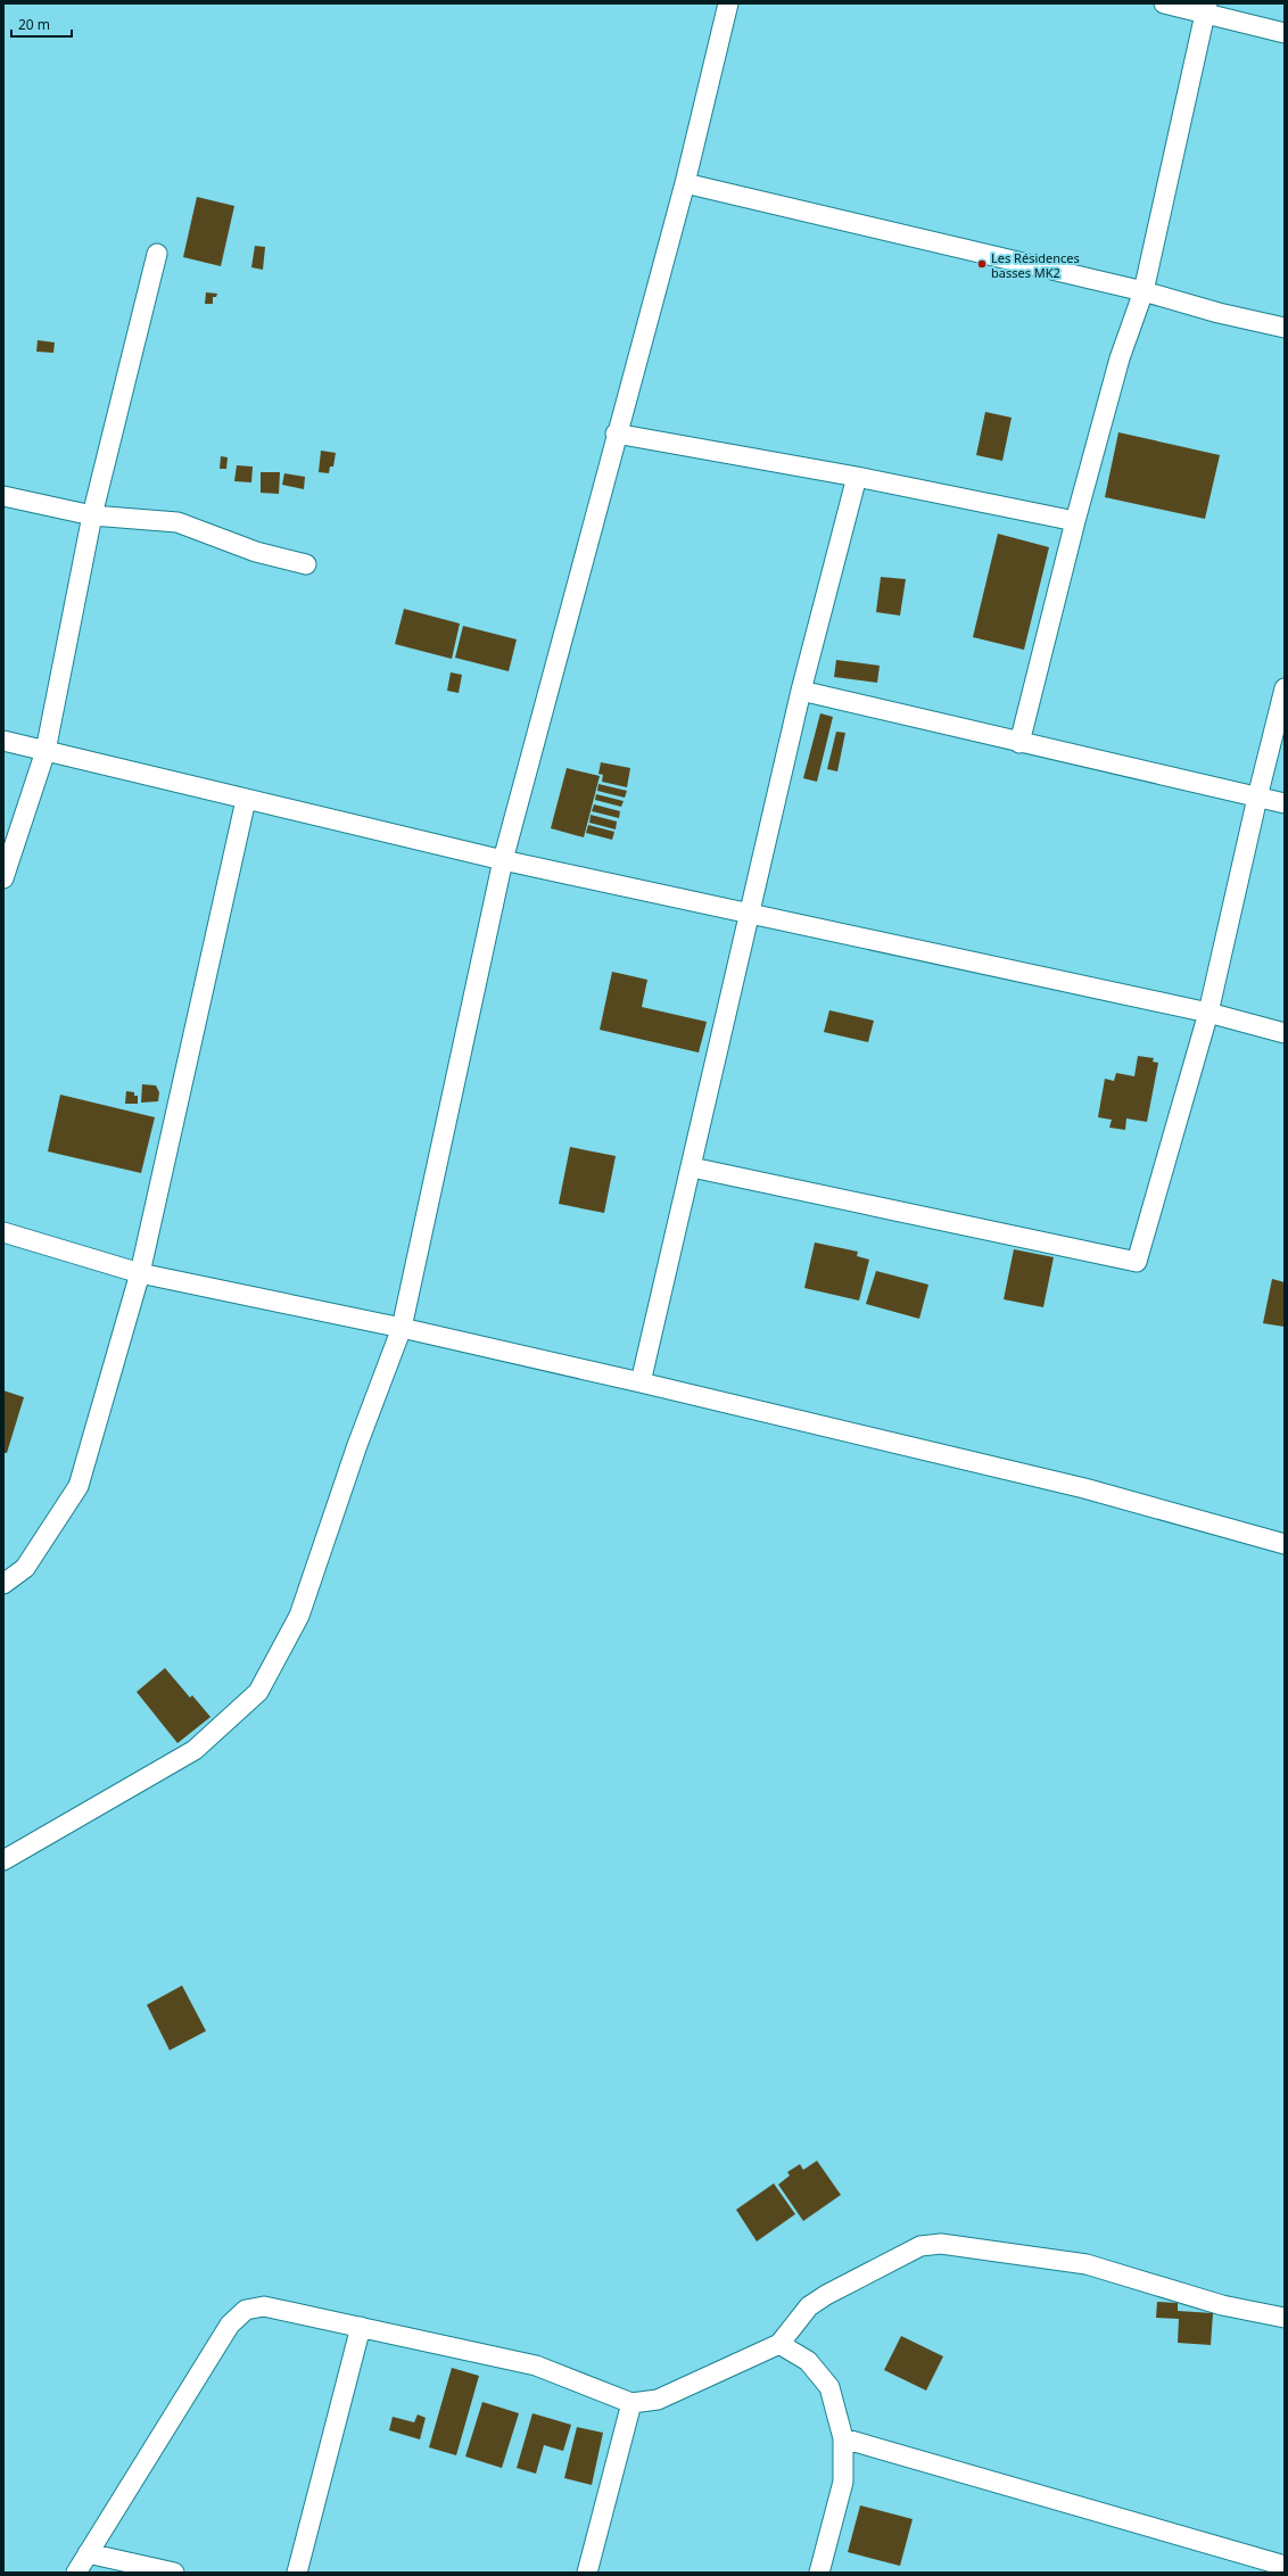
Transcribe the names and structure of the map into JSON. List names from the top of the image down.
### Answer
{
  "places": ["Les Résidences basses MK2"],
  "scale_bar": "20 m"
}
